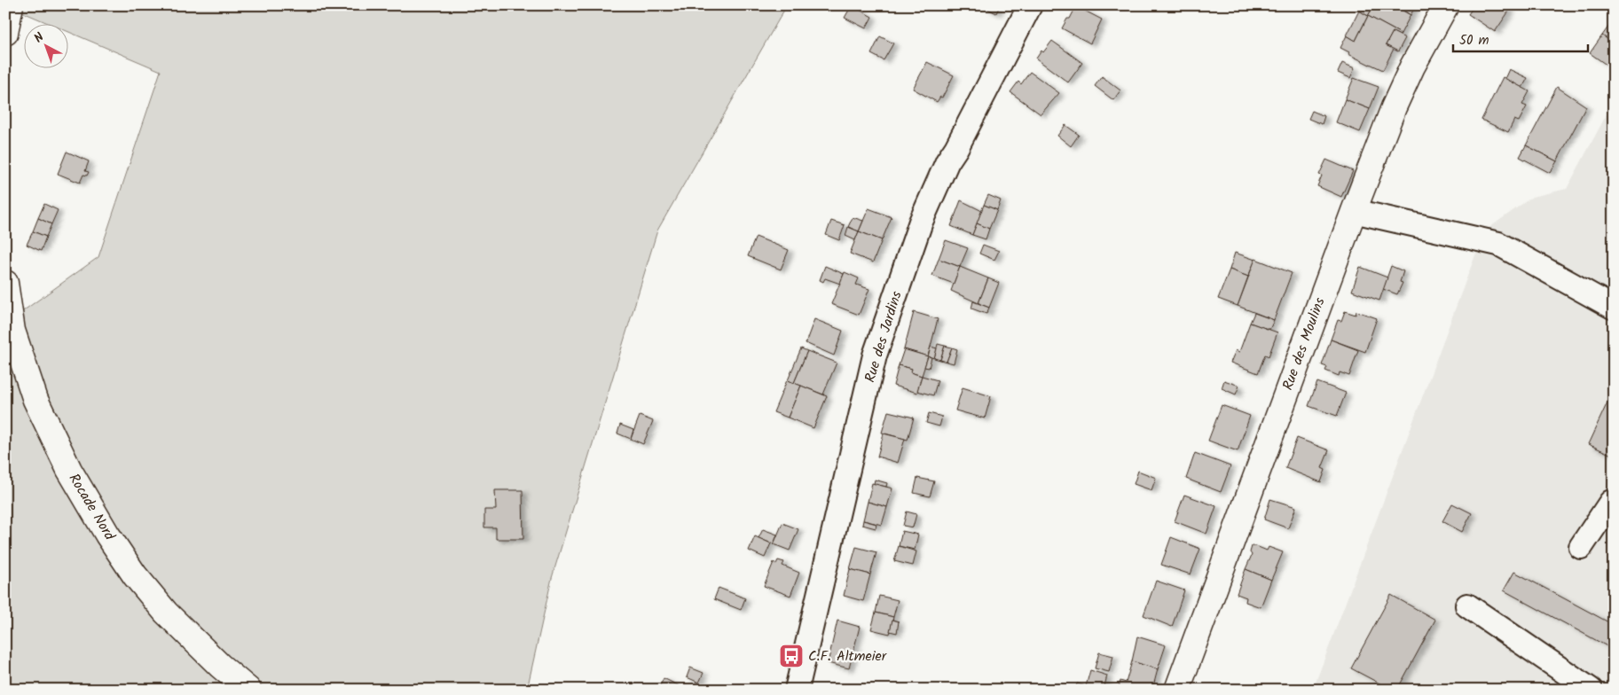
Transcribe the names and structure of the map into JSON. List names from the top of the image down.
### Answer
{
  "streets": {
    "main road": ["Rue des Moulins", "Rocade Nord"],
    "street": ["Rue des Jardins"]
  },
  "places": {
    "bus stop": ["C.F. Altmeier"]
  },
  "scale_bar": "50 m",
  "north": "top left"
}
